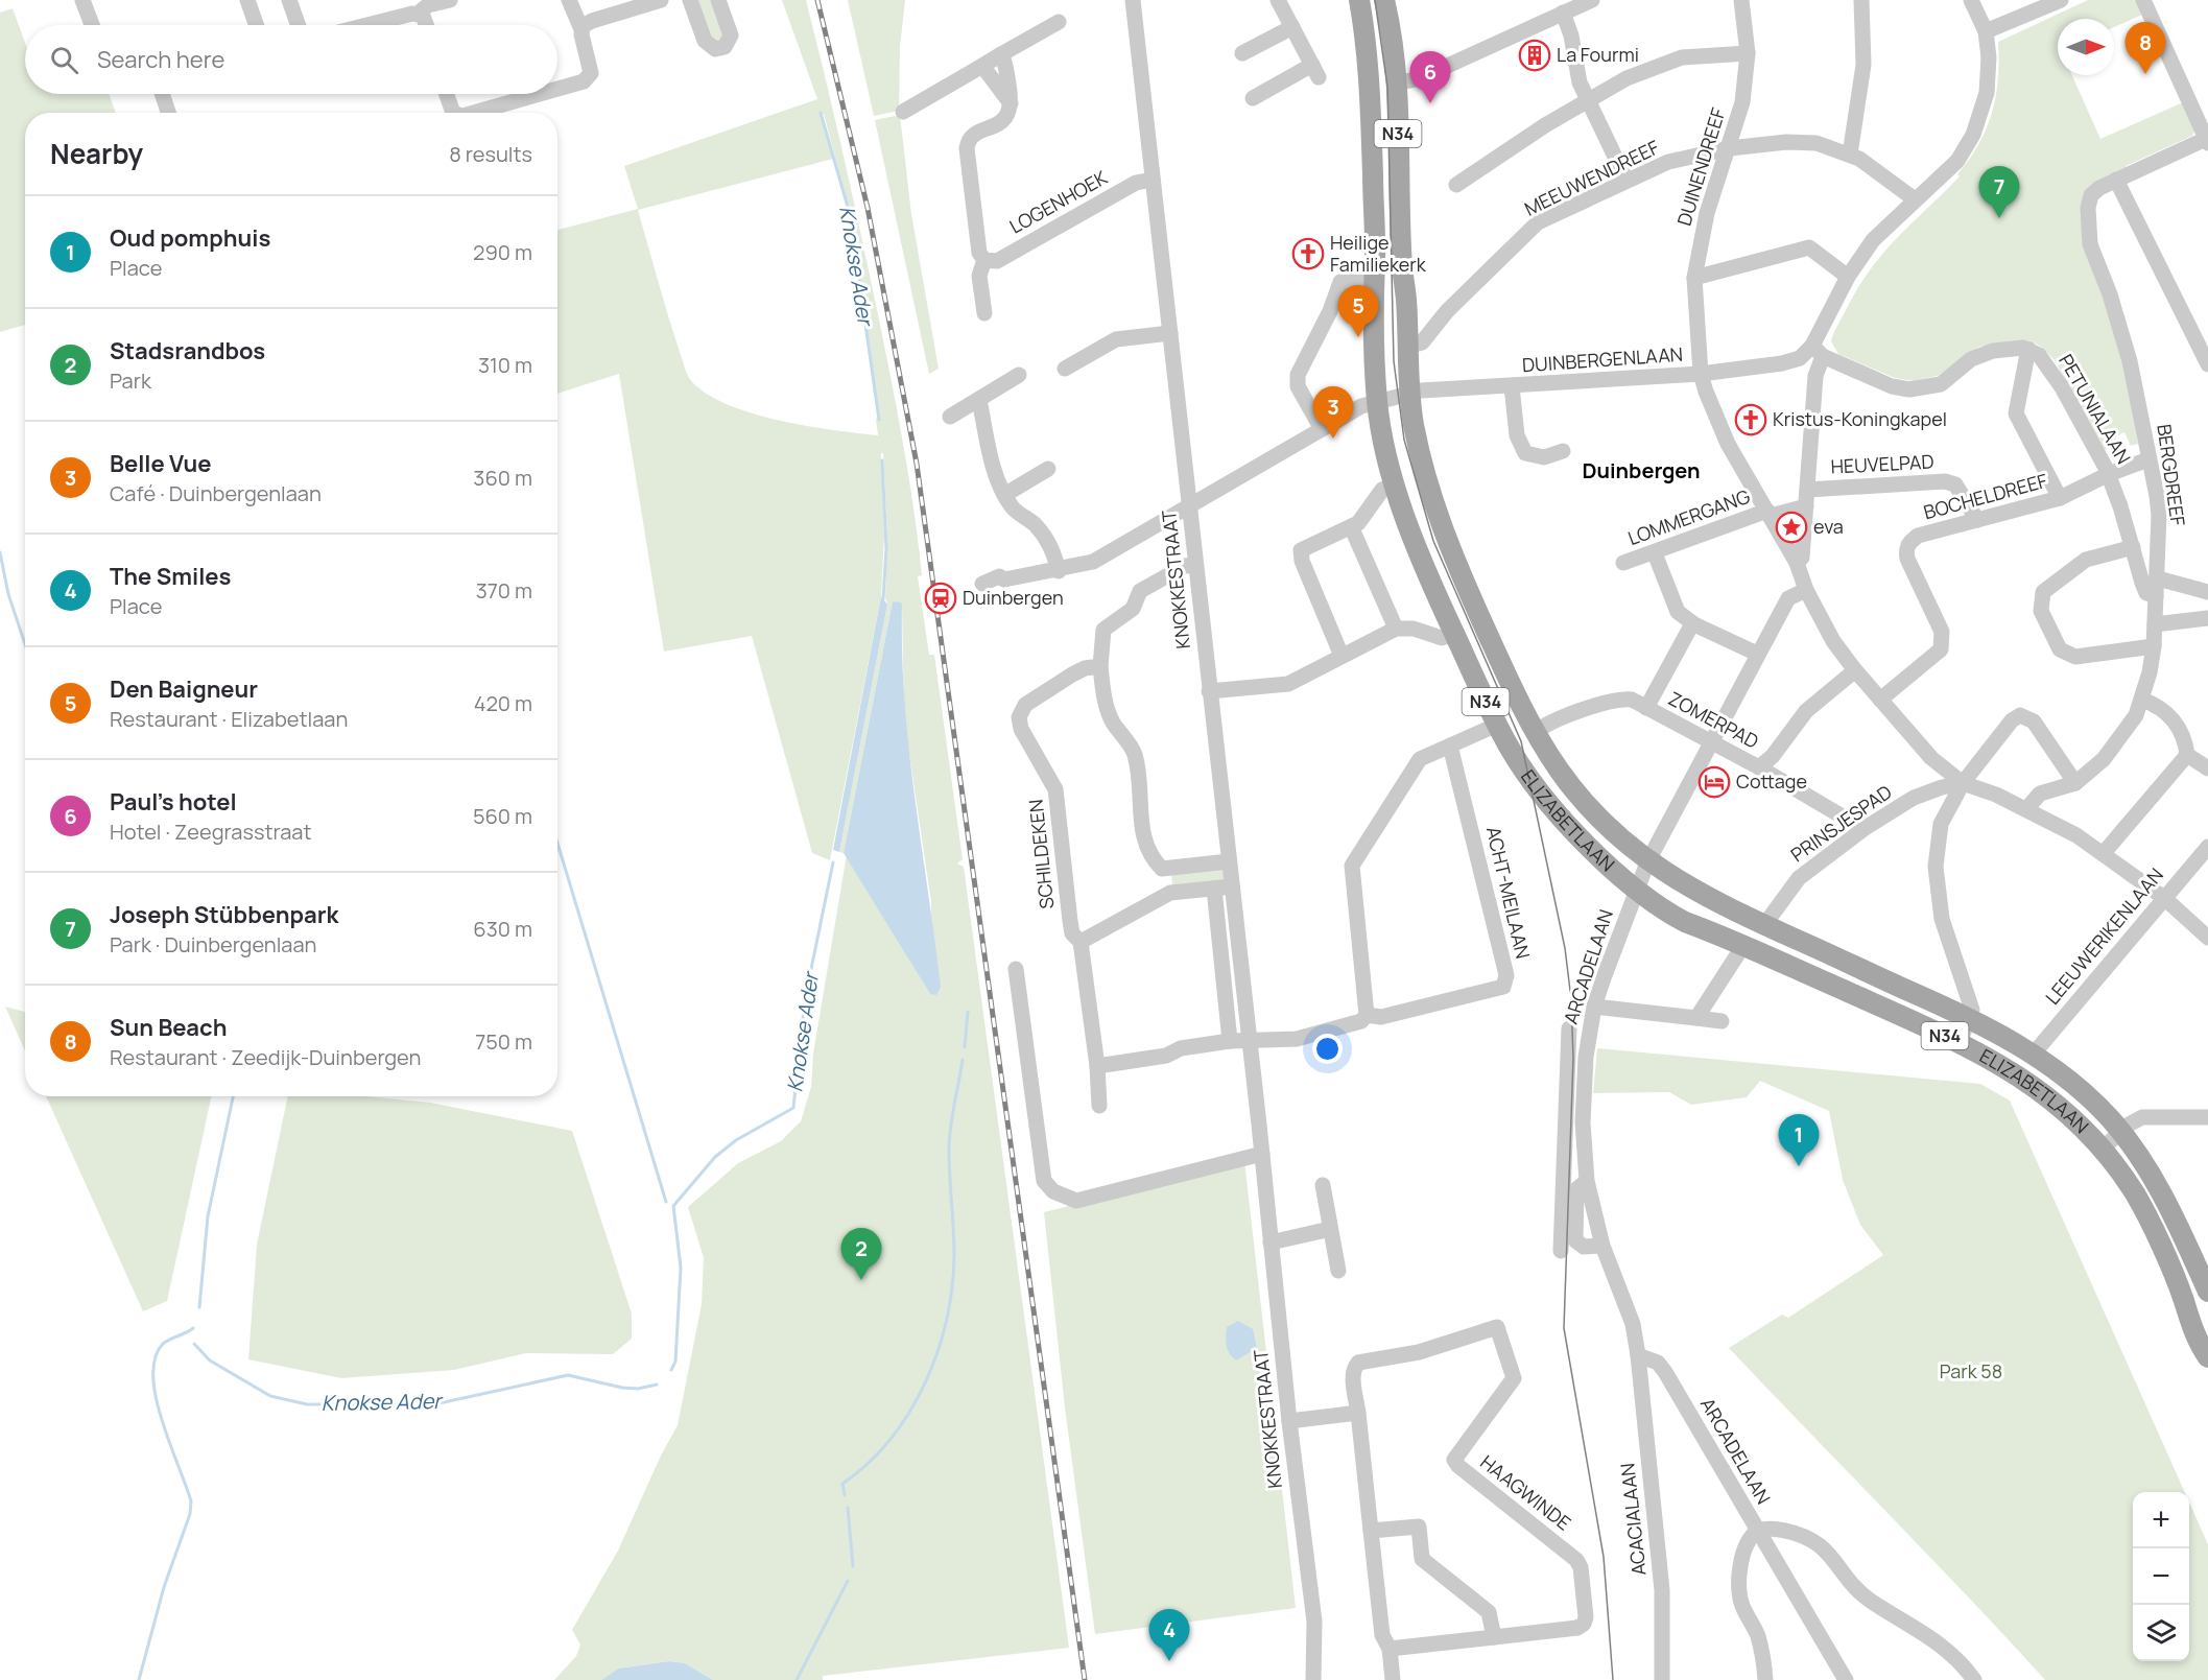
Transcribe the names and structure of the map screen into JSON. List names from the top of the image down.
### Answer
{
  "streets": {
    "main road": ["N34", "ELIZABETLAAN"],
    "street": [
      "DUINENDREEF",
      "MEEUWENDREEF",
      "LOGENHOEK",
      "DUINBERGENLAAN",
      "PETUNIALAAN",
      "HEUVELPAD",
      "BERGDREEF",
      "BOCHELDREEF",
      "LOMMERGANG",
      "KNOKKESTRAAT",
      "ZOMERPAD",
      "PRINSJESPAD",
      "SCHILDEKEN",
      "ACHT-MEILAAN",
      "LEEUWERIKENLAAN",
      "ARCADELAAN",
      "HAAGWINDE",
      "ACACIALAAN"
    ]
  },
  "crossings": [
    ["DUINENDREEF", "MEEUWENDREEF"],
    ["DUINENDREEF", "DUINBERGENLAAN"],
    ["DUINENDREEF", "BOCHELDREEF"],
    ["DUINENDREEF", "LOMMERGANG"],
    ["DUINENDREEF", "PRINSJESPAD"],
    ["DUINENDREEF", "ARCADELAAN"],
    ["MEEUWENDREEF", "DUINBERGENLAAN"],
    ["MEEUWENDREEF", "ELIZABETLAAN"],
    ["LOGENHOEK", "KNOKKESTRAAT"],
    ["DUINBERGENLAAN", "KNOKKESTRAAT"],
    ["DUINBERGENLAAN", "ELIZABETLAAN"],
    ["PETUNIALAAN", "BERGDREEF"],
    ["PETUNIALAAN", "BOCHELDREEF"],
    ["HEUVELPAD", "BOCHELDREEF"],
    ["BERGDREEF", "BOCHELDREEF"],
    ["KNOKKESTRAAT", "ACHT-MEILAAN"],
    ["ZOMERPAD", "ELIZABETLAAN"],
    ["ZOMERPAD", "PRINSJESPAD"],
    ["ZOMERPAD", "ARCADELAAN"],
    ["ELIZABETLAAN", "PRINSJESPAD"],
    ["ELIZABETLAAN", "LEEUWERIKENLAAN"],
    ["ELIZABETLAAN", "ARCADELAAN"],
    ["ARCADELAAN", "ACACIALAAN"]
  ],
  "districts": ["Duinbergen"],
  "water": ["Knokse Ader"],
  "parks": ["Park 58"],
  "places": {
    "building": ["La Fourmi"],
    "church": ["Heilige Familiekerk", "Kristus-Koningkapel"],
    "place": ["eva"],
    "station": ["Duinbergen"],
    "hotel": ["Cottage"]
  },
  "north": "right",
  "page": {
    "pins": [
      "8",
      "6",
      "7",
      "5",
      "3",
      "1",
      "2",
      "4"
    ],
    "search": "Search here",
    "heading": ["Nearby", "8 results"],
    "list": [
      {
        "mark": "1",
        "name": "Oud pomphuis",
        "note": "Place",
        "value": "290 m"
      },
      {
        "mark": "2",
        "name": "Stadsrandbos",
        "note": "Park",
        "value": "310 m"
      },
      {
        "mark": "3",
        "name": "Belle Vue",
        "note": "Café · Duinbergenlaan",
        "value": "360 m"
      },
      {
        "mark": "4",
        "name": "The Smiles",
        "note": "Place",
        "value": "370 m"
      },
      {
        "mark": "5",
        "name": "Den Baigneur",
        "note": "Restaurant · Elizabetlaan",
        "value": "420 m"
      },
      {
        "mark": "6",
        "name": "Paul's hotel",
        "note": "Hotel · Zeegrasstraat",
        "value": "560 m"
      },
      {
        "mark": "7",
        "name": "Joseph Stübbenpark",
        "note": "Park · Duinbergenlaan",
        "value": "630 m"
      },
      {
        "mark": "8",
        "name": "Sun Beach",
        "note": "Restaurant · Zeedijk-Duinbergen",
        "value": "750 m"
      }
    ],
    "map_buttons": ["+", "−"]
  }
}
